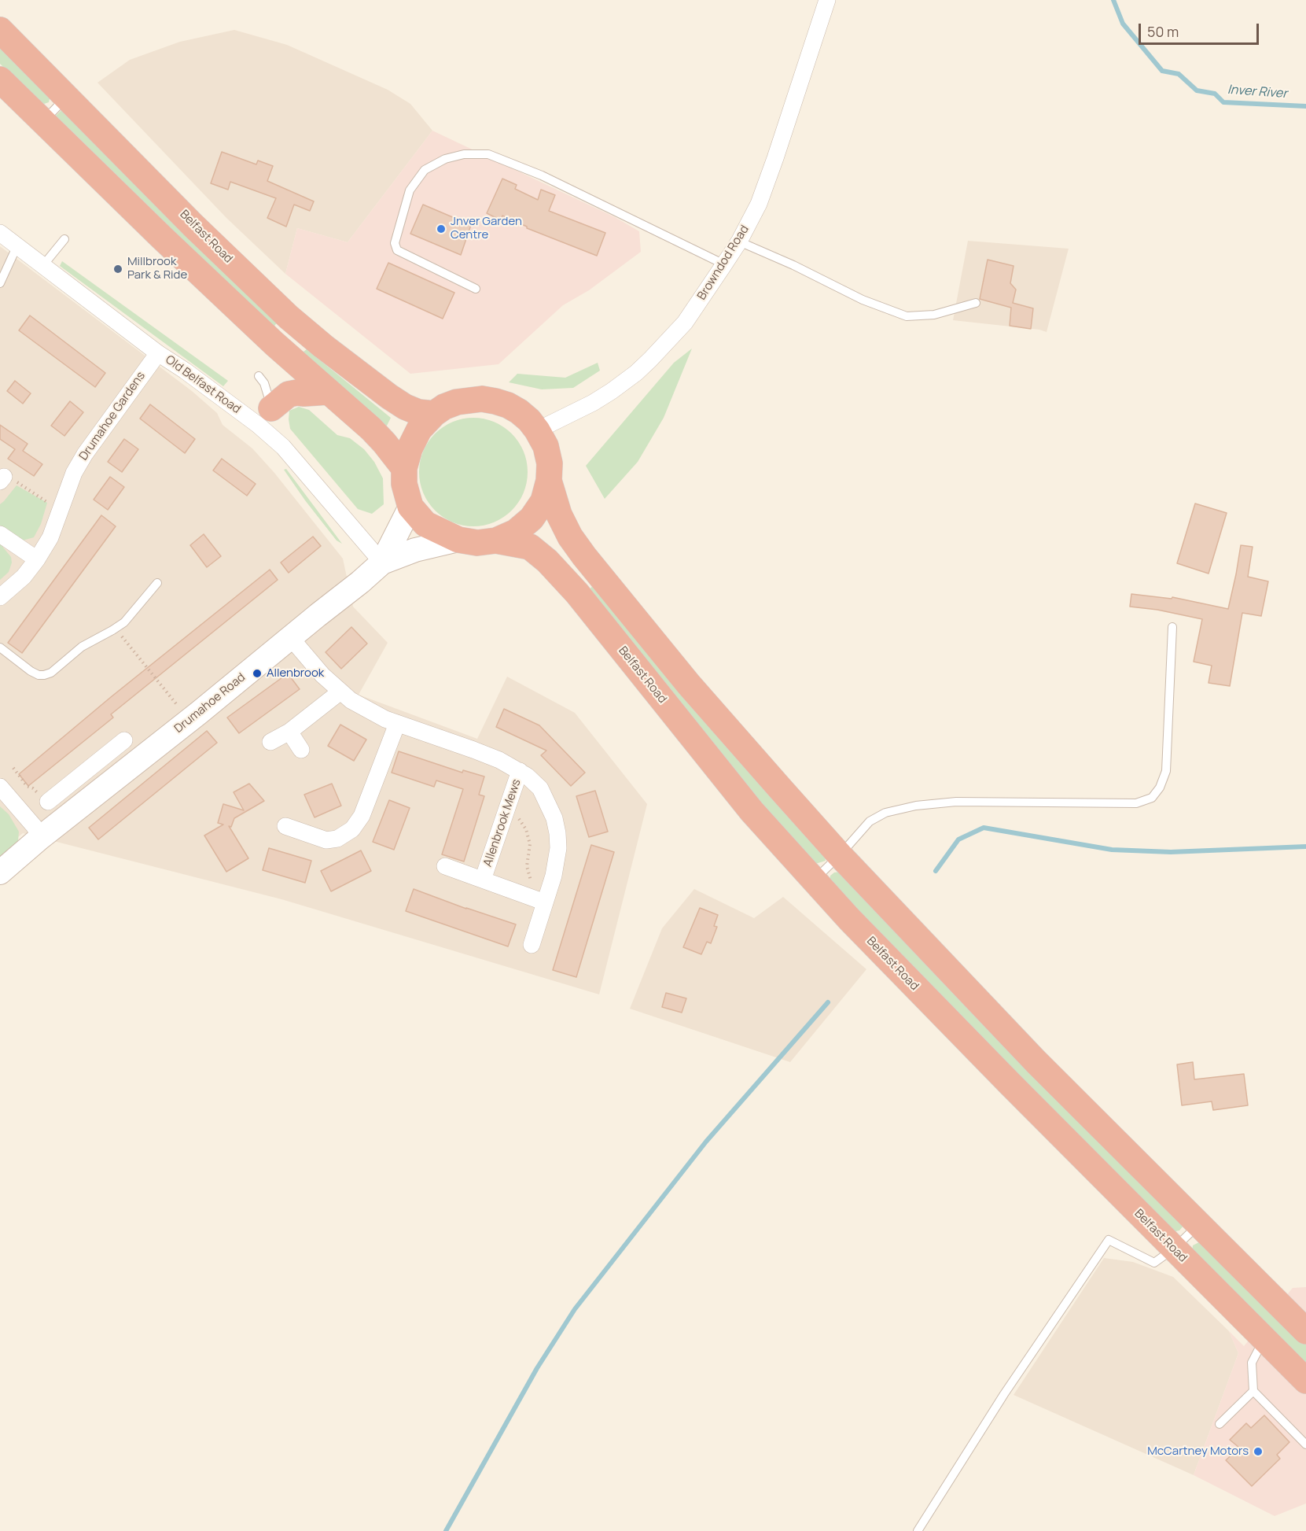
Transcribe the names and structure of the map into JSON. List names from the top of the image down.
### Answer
{
  "streets": {
    "highway": ["Belfast Road"],
    "main road": ["Drumahoe Road"],
    "street": [
      "Browndod Road",
      "Old Belfast Road",
      "Drumahoe Gardens",
      "Allenbrook Mews"
    ]
  },
  "crossings": [
    ["Belfast Road", "Browndod Road"],
    ["Belfast Road", "Drumahoe Road"],
    ["Browndod Road", "Drumahoe Road"],
    ["Old Belfast Road", "Drumahoe Gardens"],
    ["Old Belfast Road", "Drumahoe Road"]
  ],
  "water": ["Inver River"],
  "places": [
    "Jnver Garden Centre",
    "Millbrook Park & Ride",
    "Allenbrook",
    "McCartney Motors"
  ],
  "scale_bar": "50 m"
}
